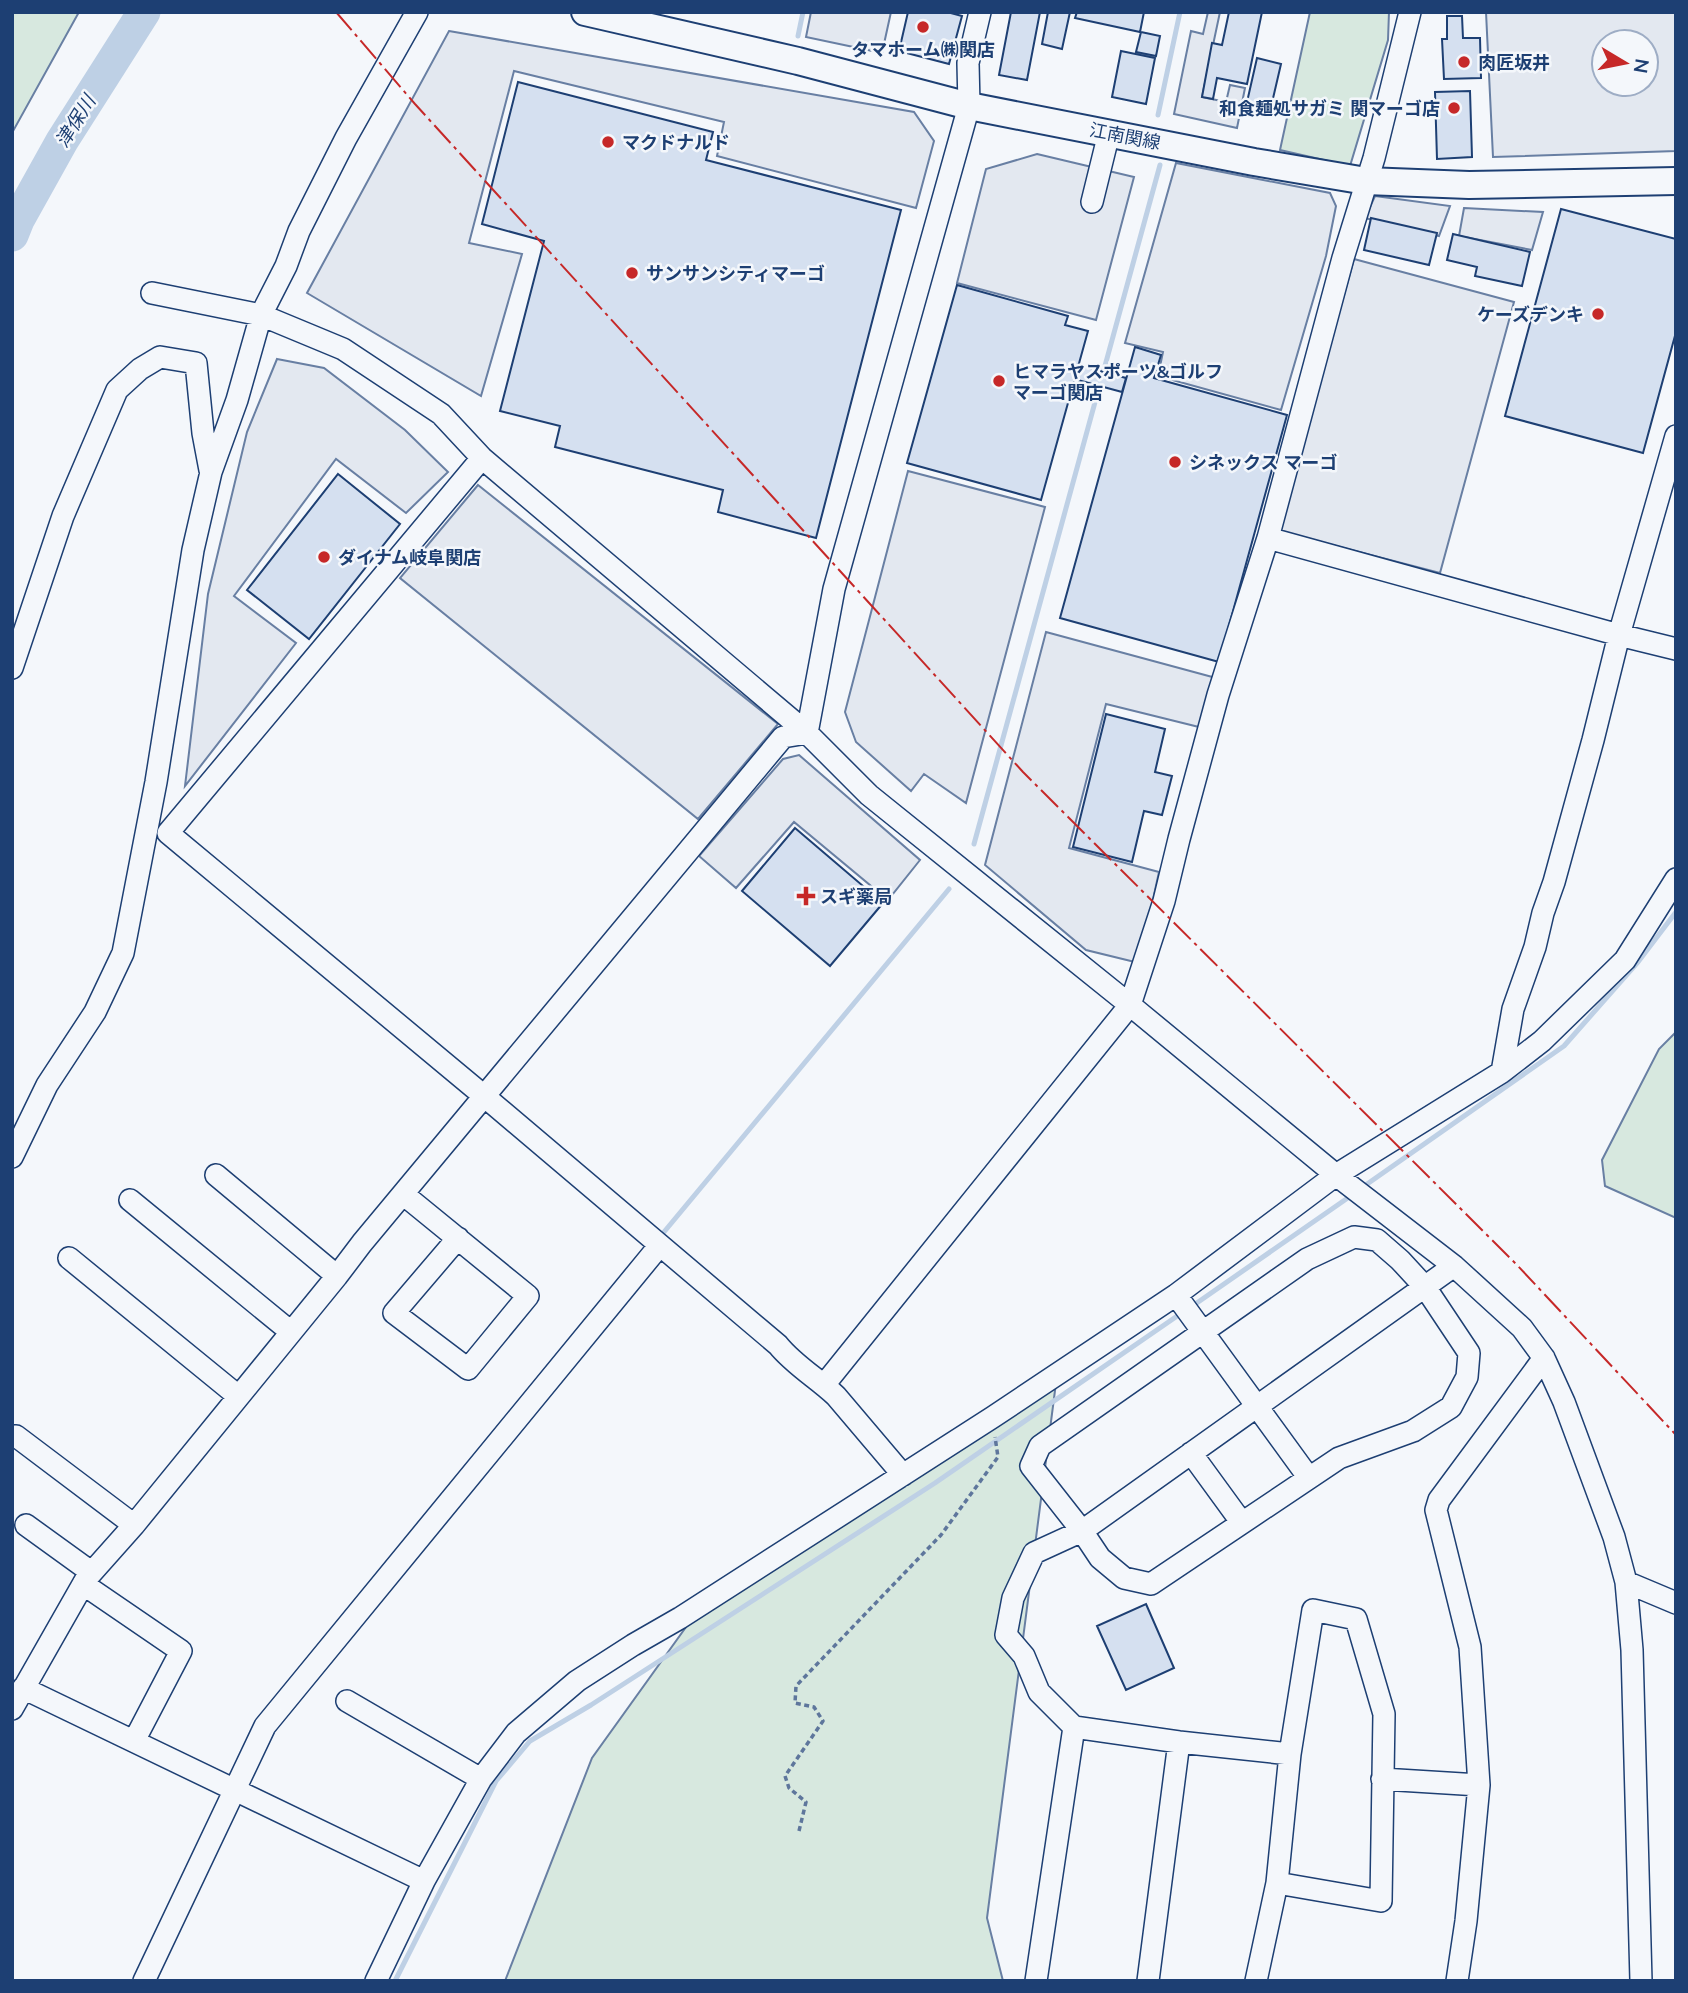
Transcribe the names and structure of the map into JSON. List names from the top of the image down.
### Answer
{
  "streets": {
    "main road": ["江南関線"]
  },
  "water": ["津保川"],
  "places": {
    "other": [
      "タマホーム㈱関店",
      "肉匠坂井",
      "和食麺処サガミ 関マーゴ店",
      "マクドナルド",
      "サンサンシティマーゴ",
      "ケーズデンキ",
      "ヒマラヤスポーツ&ゴルフ マーゴ関店",
      "シネックス マーゴ",
      "ダイナム岐阜関店"
    ],
    "health": ["スギ薬局"]
  },
  "north": "right"
}
